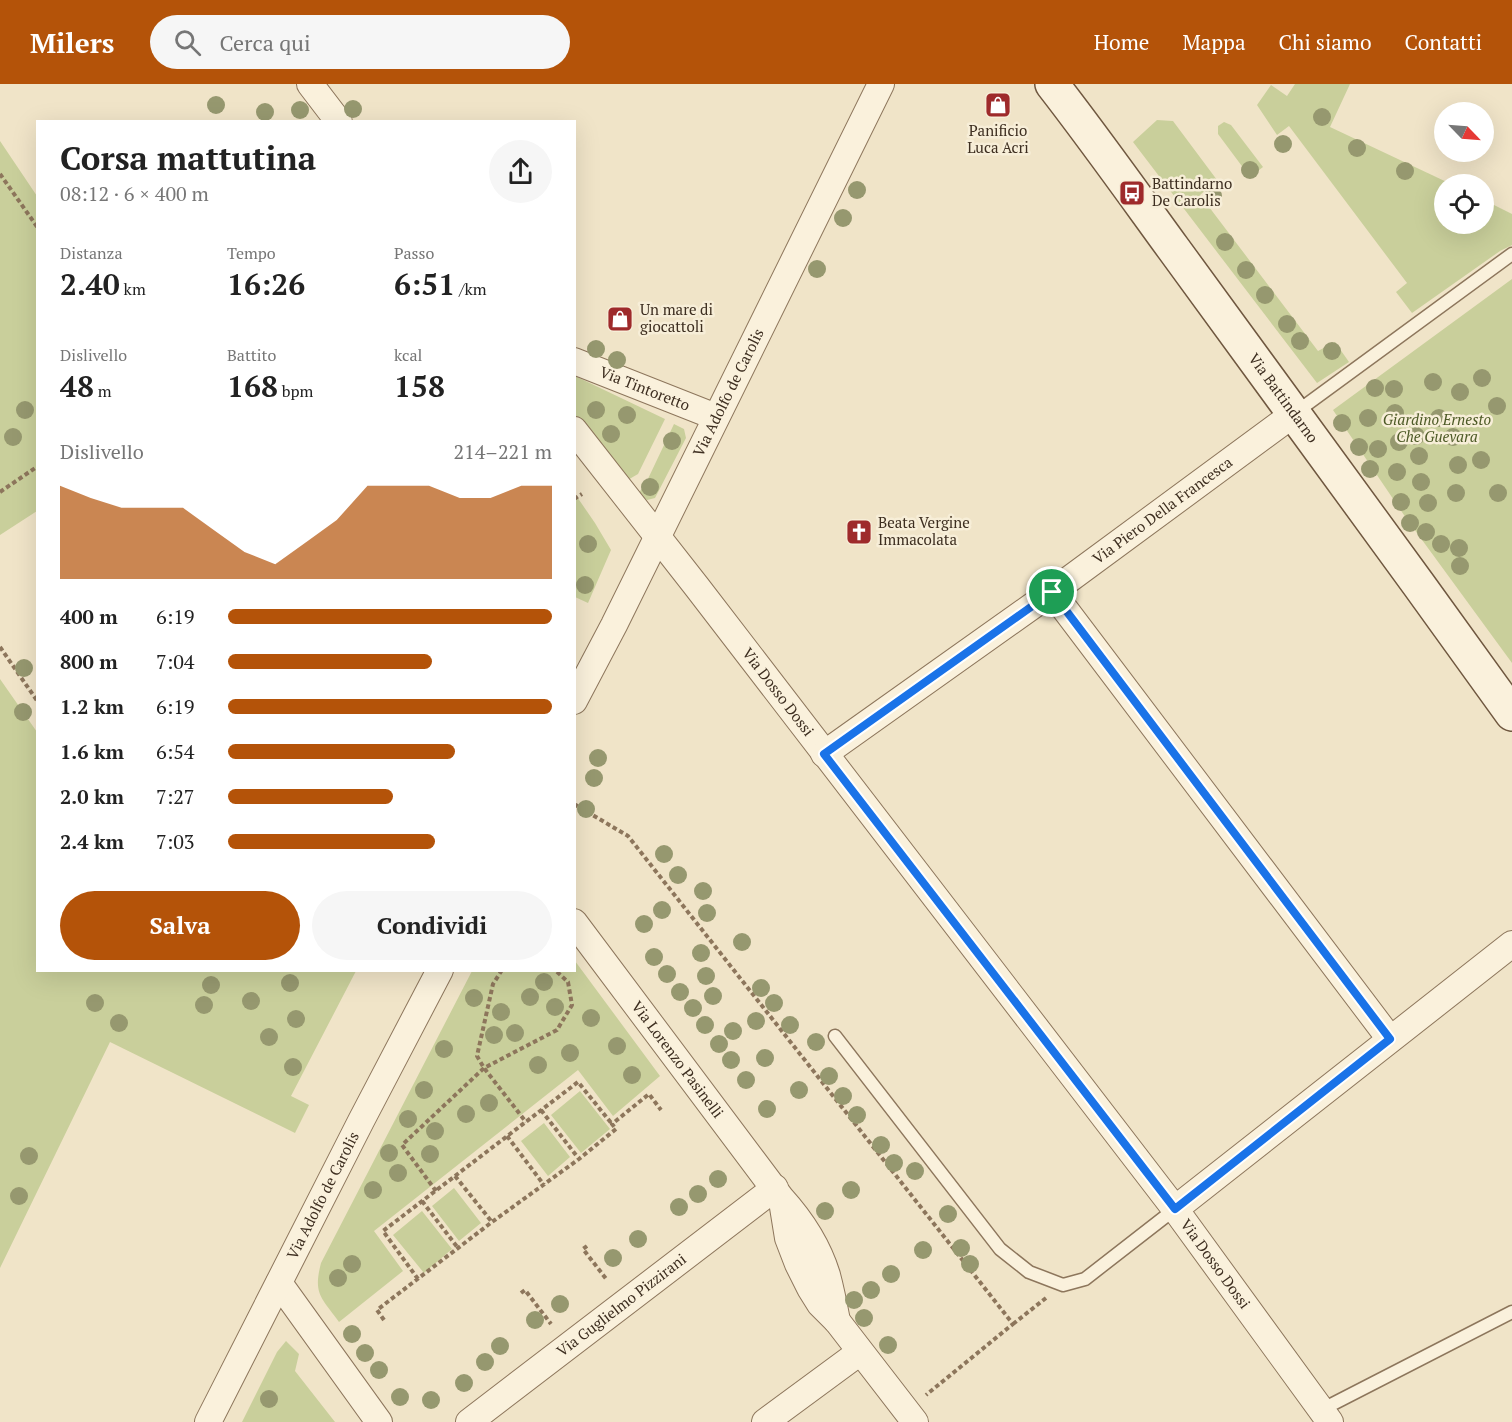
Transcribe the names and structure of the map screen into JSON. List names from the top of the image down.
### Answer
{
  "streets": {
    "street": [
      "Via Tintoretto",
      "Via Adolfo de Carolis",
      "Via Battindarno",
      "Via Piero Della Francesca",
      "Via Dosso Dossi",
      "Via Lorenzo Pasinelli",
      "Via Guglielmo Pizzirani"
    ]
  },
  "crossings": [
    ["Via Tintoretto", "Via Adolfo de Carolis"],
    ["Via Adolfo de Carolis", "Via Dosso Dossi"],
    ["Via Battindarno", "Via Piero Della Francesca"],
    ["Via Piero Della Francesca", "Via Dosso Dossi"],
    ["Via Lorenzo Pasinelli", "Via Guglielmo Pizzirani"]
  ],
  "parks": ["Giardino Ernesto Che Guevara"],
  "places": {
    "shop": ["Panificio Luca Acri", "Un mare di giocattoli"],
    "bus stop": ["Battindarno De Carolis"],
    "church": ["Beata Vergine Immacolata"]
  },
  "north": "bottom right",
  "page": {
    "header": "Milers",
    "search": "Cerca qui",
    "nav": [
      "Home",
      "Mappa",
      "Chi siamo",
      "Contatti"
    ],
    "heading": ["Corsa mattutina", "08:12 · 6 × 400 m"],
    "stats": [
      ["Distanza", "2.40 km"],
      ["Tempo", "16:26"],
      ["Passo", "6:51 /km"],
      ["Dislivello", "48 m"],
      ["Battito", "168 bpm"],
      ["kcal", "158"]
    ],
    "chart": ["Dislivello", "214–221 m"],
    "list": [
      {
        "name": "400 m",
        "note": "6:19"
      },
      {
        "name": "800 m",
        "note": "7:04"
      },
      {
        "name": "1.2 km",
        "note": "6:19"
      },
      {
        "name": "1.6 km",
        "note": "6:54"
      },
      {
        "name": "2.0 km",
        "note": "7:27"
      },
      {
        "name": "2.4 km",
        "note": "7:03"
      }
    ],
    "buttons": ["Salva", "Condividi"]
  }
}
